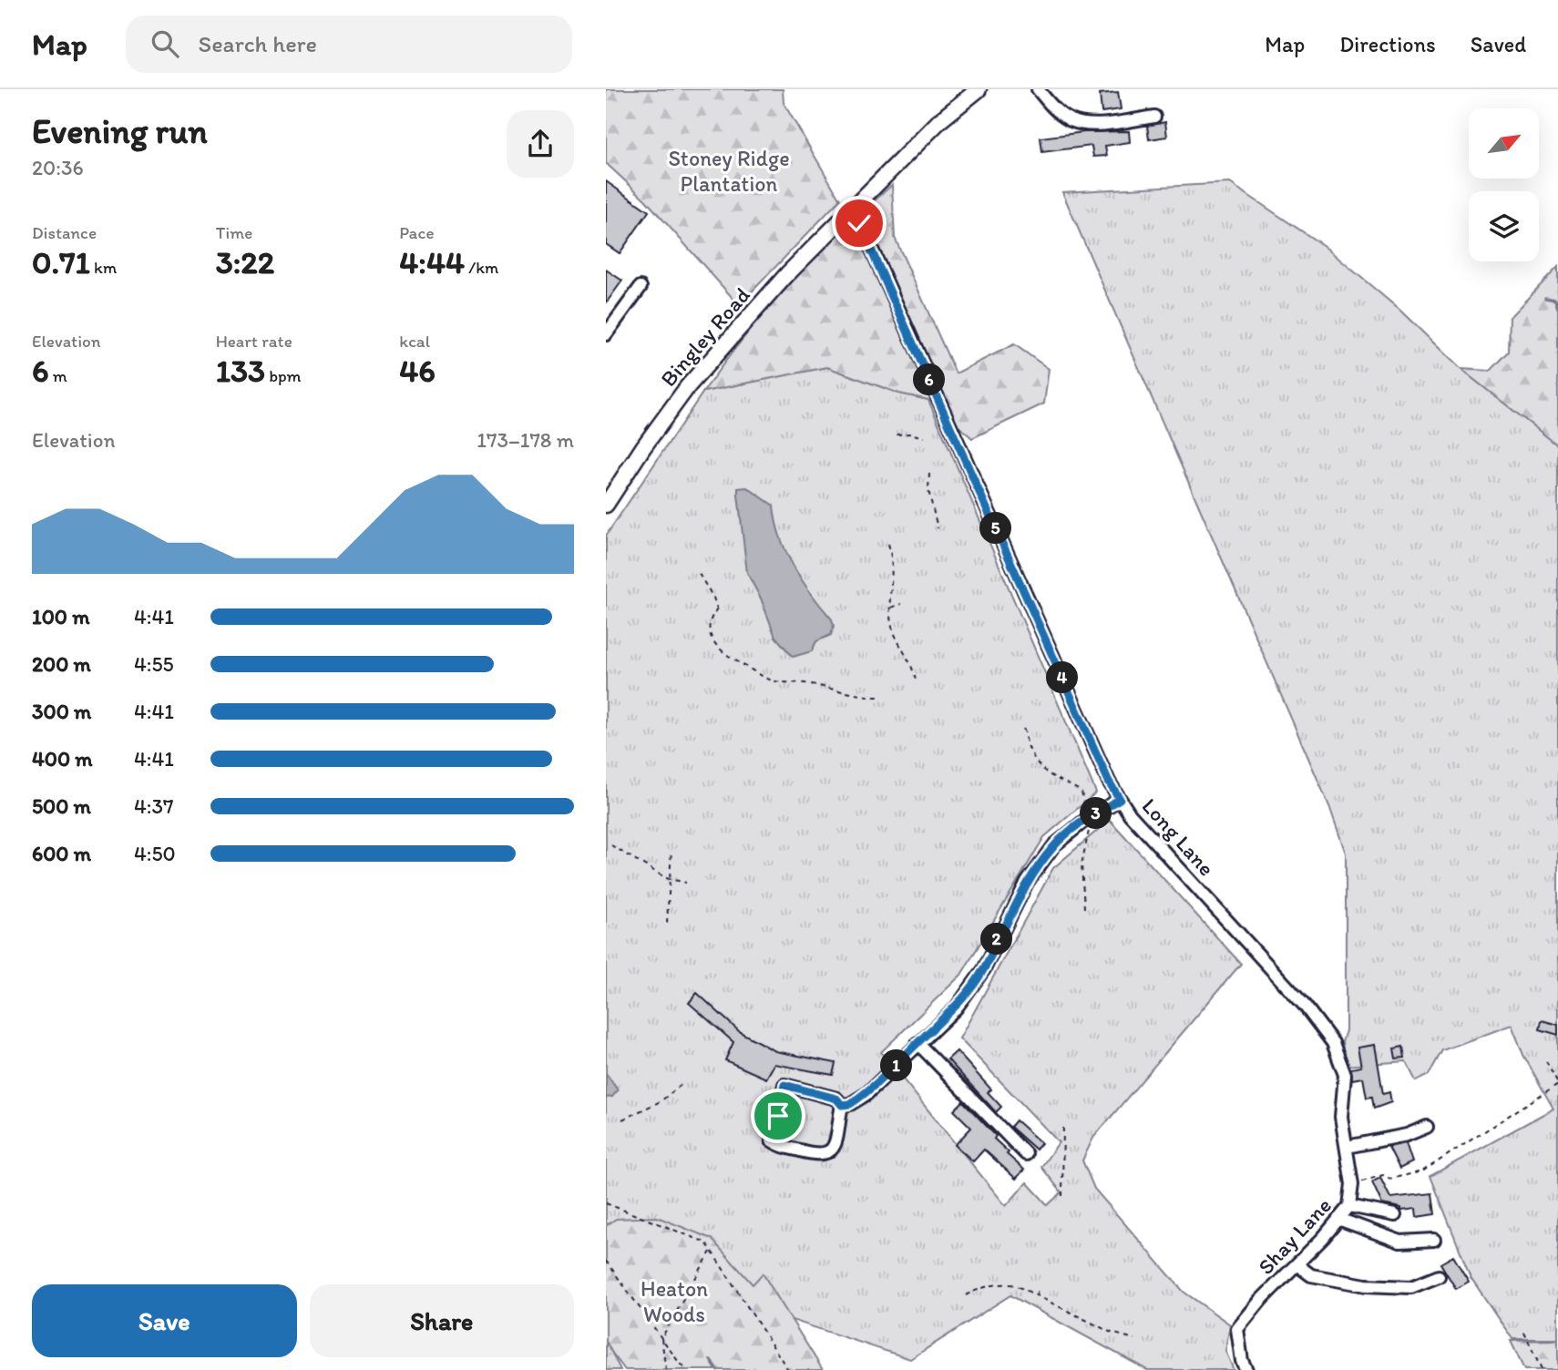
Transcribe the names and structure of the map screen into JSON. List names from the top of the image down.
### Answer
{
  "streets": {
    "main road": ["Bingley Road"],
    "street": ["Long Lane", "Shay Lane"]
  },
  "crossings": [
    ["Bingley Road", "Long Lane"],
    ["Long Lane", "Shay Lane"]
  ],
  "parks": ["Stoney Ridge Plantation", "Heaton Woods"],
  "north": "top right",
  "page": {
    "header": "Map",
    "search": "Search here",
    "nav": ["Map", "Directions", "Saved"],
    "heading": ["Evening run", "20:36"],
    "stats": [
      ["Distance", "0.71 km"],
      ["Time", "3:22"],
      ["Pace", "4:44 /km"],
      ["Elevation", "6 m"],
      ["Heart rate", "133 bpm"],
      ["kcal", "46"]
    ],
    "pins": [
      "6",
      "5",
      "4",
      "3",
      "2",
      "1"
    ],
    "chart": ["Elevation", "173–178 m"],
    "list": [
      {
        "name": "100 m",
        "note": "4:41"
      },
      {
        "name": "200 m",
        "note": "4:55"
      },
      {
        "name": "300 m",
        "note": "4:41"
      },
      {
        "name": "400 m",
        "note": "4:41"
      },
      {
        "name": "500 m",
        "note": "4:37"
      },
      {
        "name": "600 m",
        "note": "4:50"
      }
    ],
    "buttons": ["Save", "Share"]
  }
}
